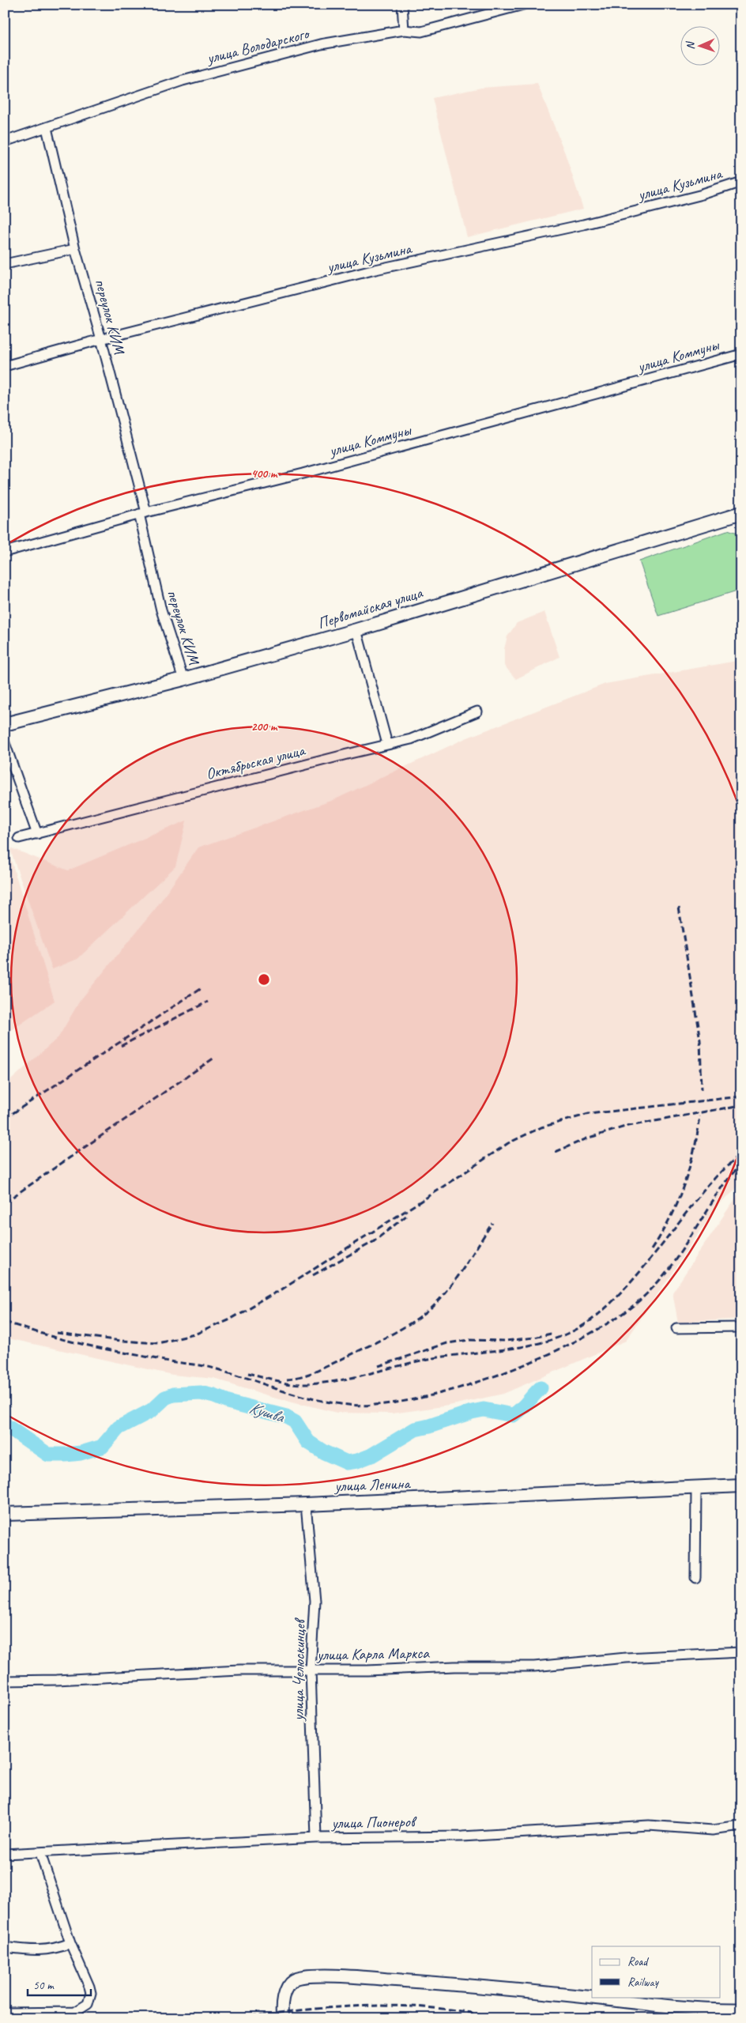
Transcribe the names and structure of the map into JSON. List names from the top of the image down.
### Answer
{
  "streets": {
    "main road": ["Первомайская улица", "улица Ленина"],
    "street": [
      "улица Володарского",
      "улица Кузьмина",
      "переулок КИМ",
      "улица Коммуны",
      "Октябрьская улица",
      "улица Карла Маркса",
      "улица Челюскинцев",
      "улица Пионеров"
    ]
  },
  "crossings": [
    ["улица Володарского", "переулок КИМ"],
    ["улица Кузьмина", "переулок КИМ"],
    ["переулок КИМ", "улица Коммуны"],
    ["переулок КИМ", "Первомайская улица"],
    ["улица Ленина", "улица Челюскинцев"],
    ["улица Карла Маркса", "улица Челюскинцев"],
    ["улица Челюскинцев", "улица Пионеров"]
  ],
  "water": ["Кушва"],
  "legend": ["Road", "Railway"],
  "scale_bar": "50 m",
  "north": "left",
  "rings": ["400 m", "200 m"]
}
